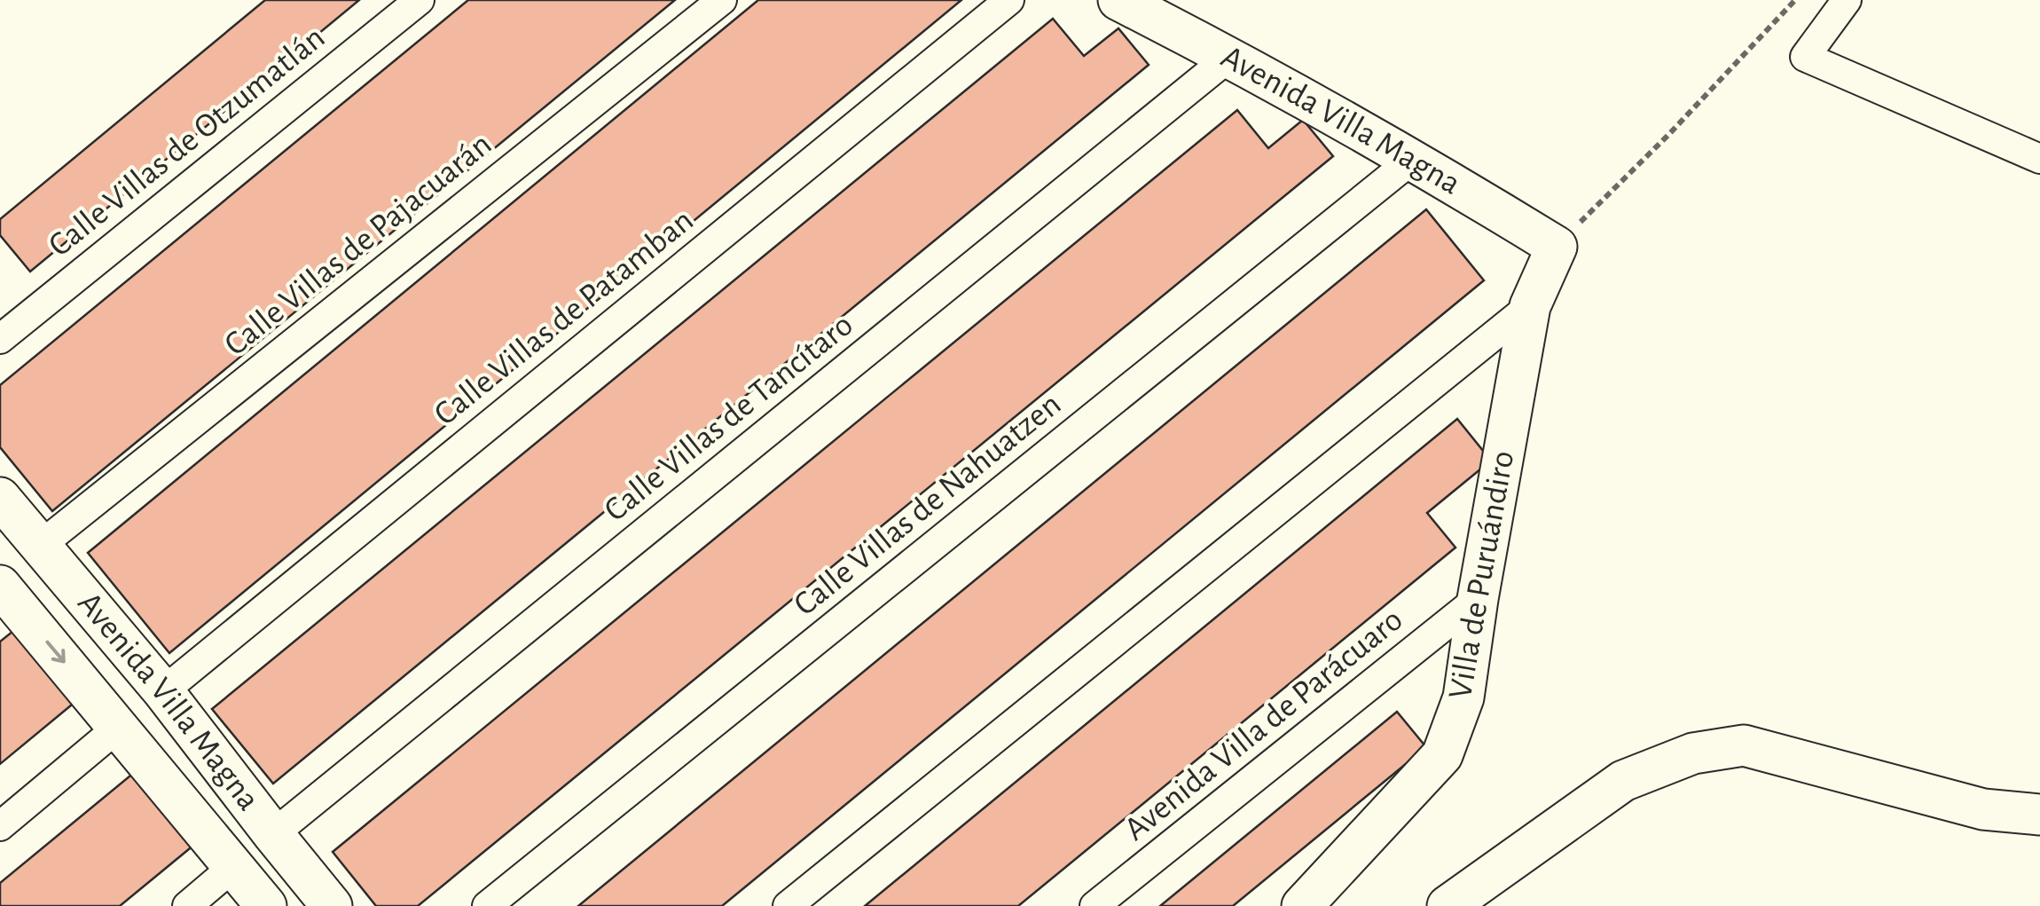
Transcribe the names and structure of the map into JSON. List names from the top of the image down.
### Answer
{
  "streets": {
    "street": [
      "Avenida Villa Magna",
      "Calle Villas de Otzumatlán",
      "Calle Villas de Pajacuarán",
      "Calle Villas de Patamban",
      "Calle Villas de Tancítaro",
      "Calle Villas de Nahuatzen",
      "Villa de Puruándiro",
      "Avenida Villa de Parácuaro"
    ]
  },
  "crossings": [
    ["Avenida Villa Magna", "Calle Villas de Pajacuarán"],
    ["Avenida Villa Magna", "Calle Villas de Patamban"],
    ["Avenida Villa Magna", "Calle Villas de Tancítaro"],
    ["Avenida Villa Magna", "Calle Villas de Nahuatzen"],
    ["Avenida Villa Magna", "Villa de Puruándiro"],
    ["Villa de Puruándiro", "Avenida Villa de Parácuaro"]
  ]
}
